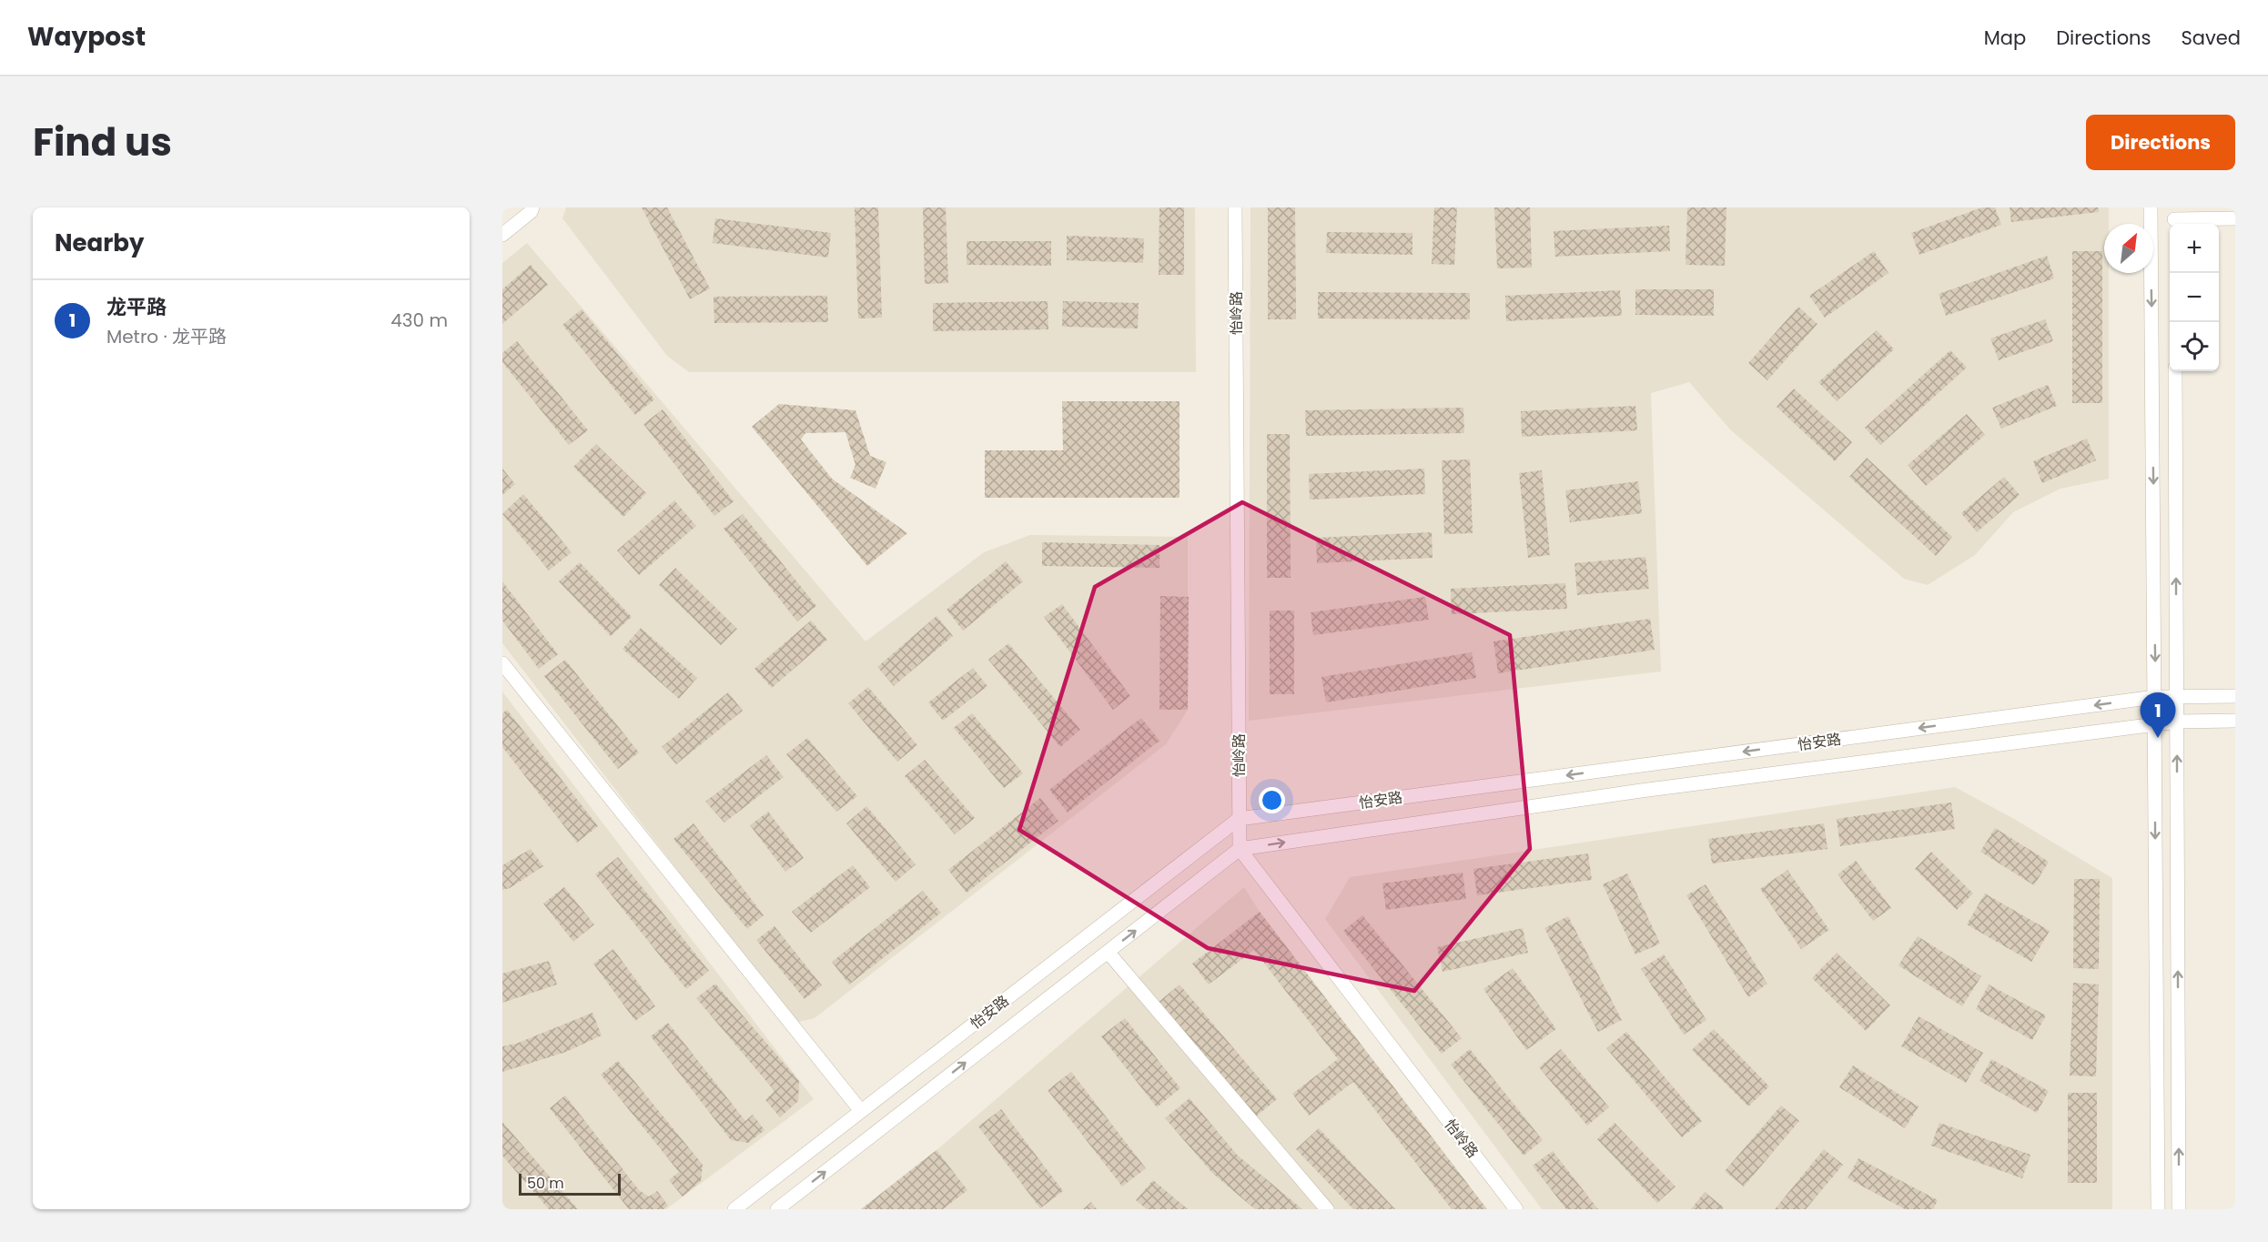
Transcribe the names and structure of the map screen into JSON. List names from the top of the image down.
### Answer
{
  "streets": {
    "street": ["怡岭路", "怡安路"]
  },
  "crossings": [
    ["怡岭路", "怡安路"]
  ],
  "scale_bar": "50 m",
  "north": "top right",
  "page": {
    "header": "Waypost",
    "nav": ["Map", "Directions", "Saved"],
    "title": "Find us",
    "buttons": "Directions",
    "heading": "Nearby",
    "map_buttons": ["+", "−"],
    "list": [
      {
        "mark": "1",
        "name": "龙平路",
        "note": "Metro · 龙平路",
        "value": "430 m"
      }
    ],
    "pins": "1",
    "scale": "50 m"
  }
}
